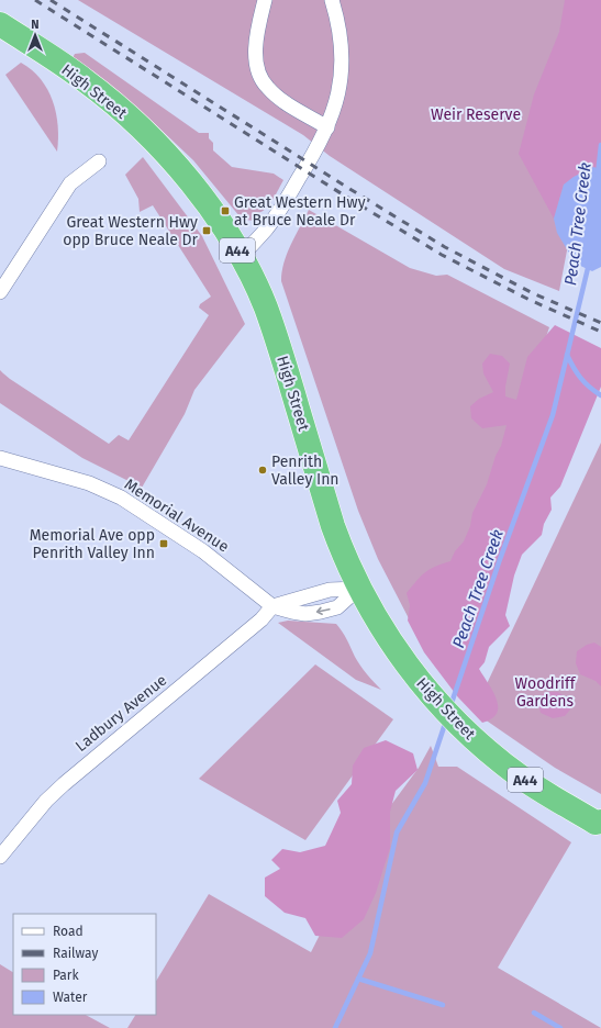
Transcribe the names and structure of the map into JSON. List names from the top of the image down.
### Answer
{
  "streets": {
    "highway": ["High Street", "A44"],
    "street": ["Memorial Avenue", "Ladbury Avenue"]
  },
  "crossings": [
    ["High Street", "Memorial Avenue"],
    ["Memorial Avenue", "Ladbury Avenue"]
  ],
  "water": ["Peach Tree Creek"],
  "parks": ["Weir Reserve", "Woodriff Gardens"],
  "places": {
    "transit": ["Great Western Hwy at Bruce Neale Dr", "Great Western Hwy opp Bruce Neale Dr", "Memorial Ave opp Penrith Valley Inn"],
    "other": ["Penrith Valley Inn"]
  },
  "legend": [
    "Road",
    "Railway",
    "Park",
    "Water"
  ],
  "north": "top"
}
